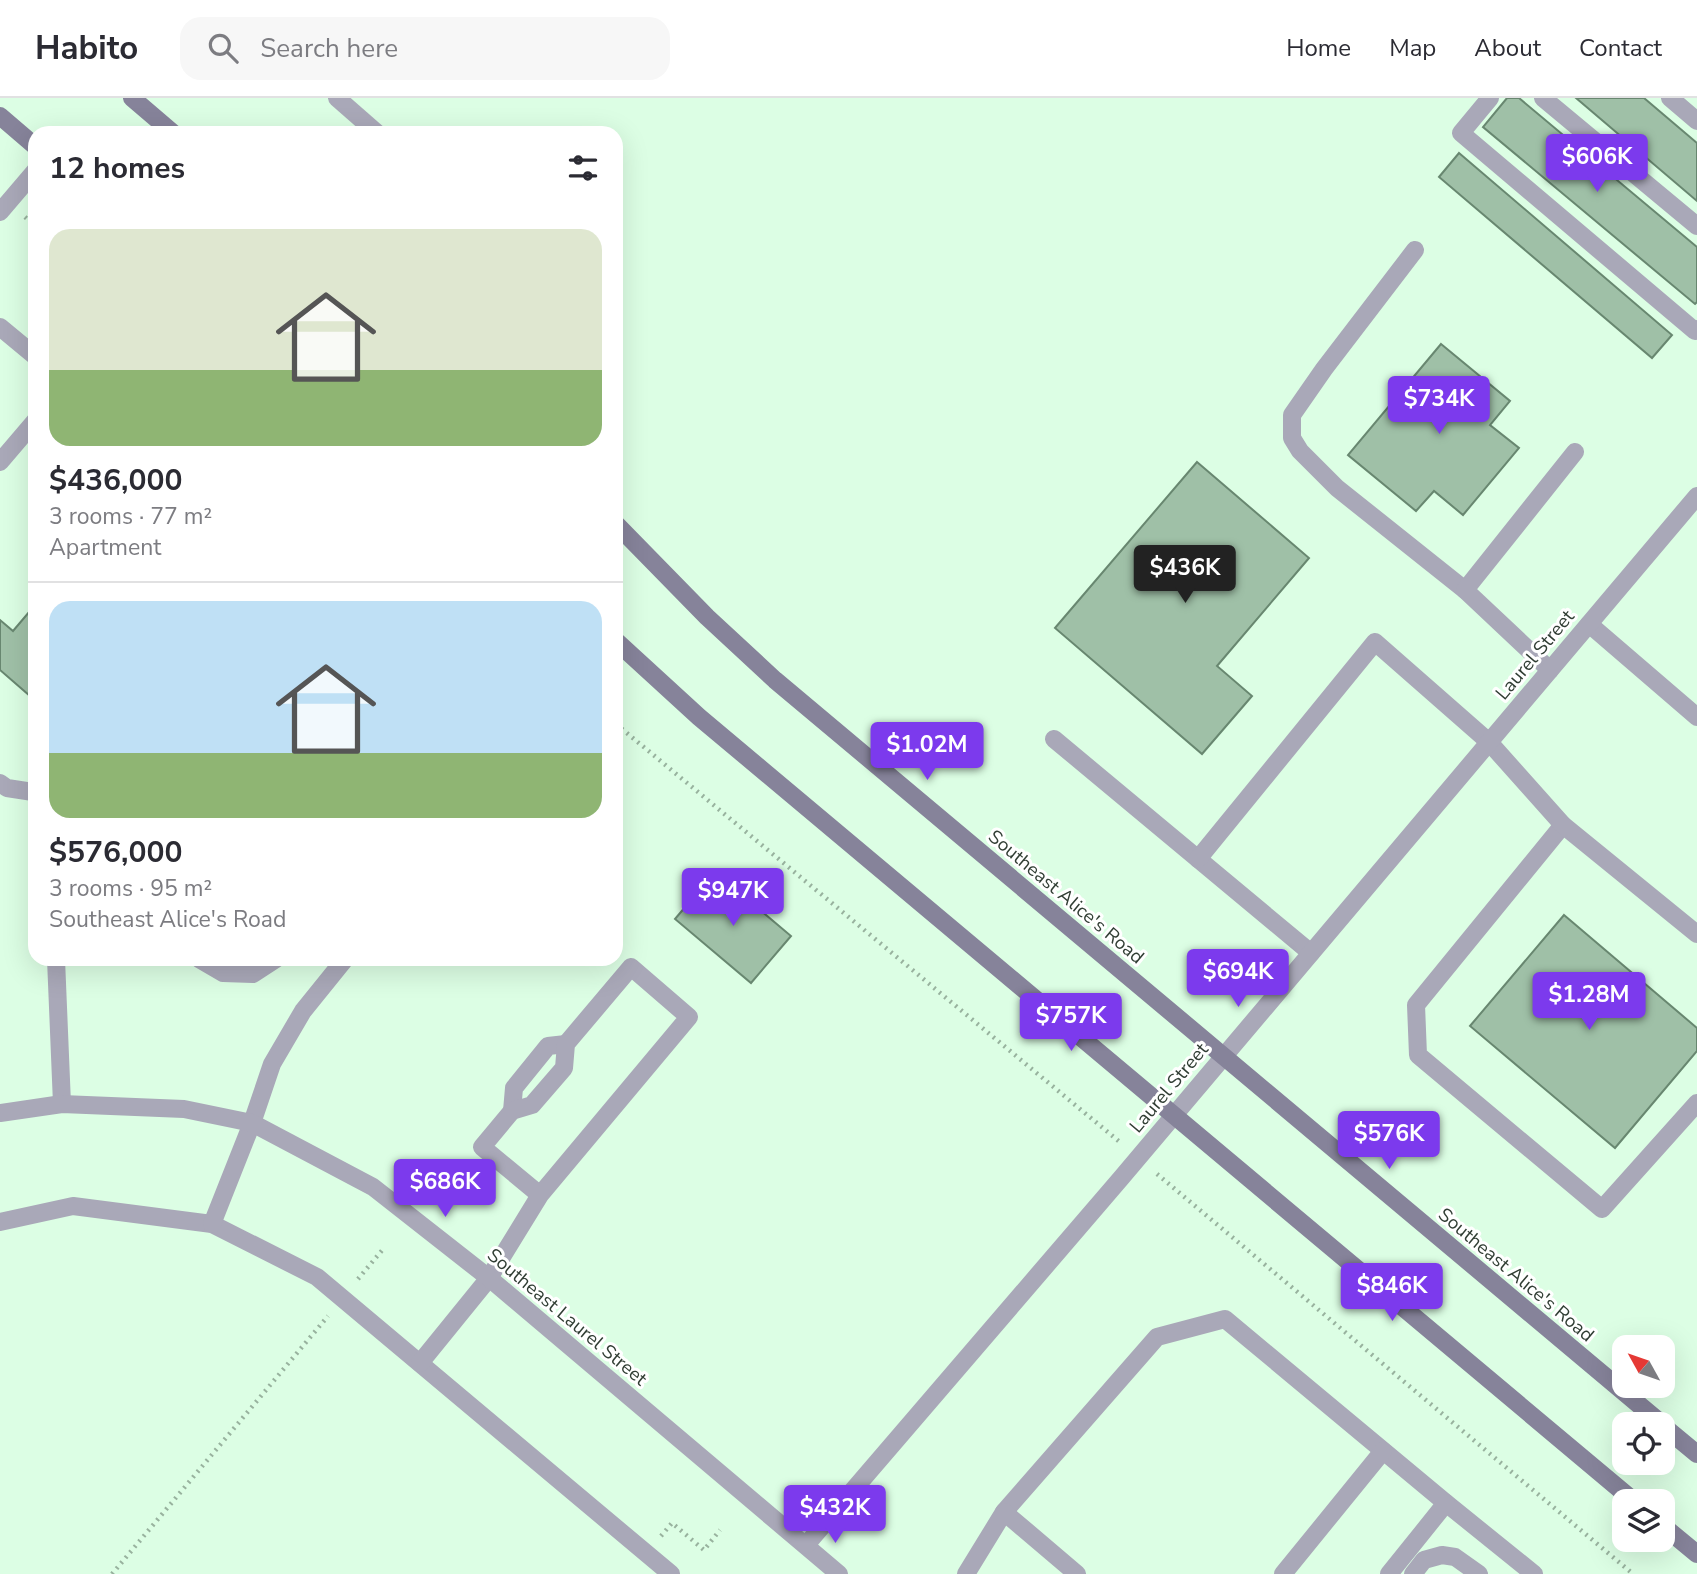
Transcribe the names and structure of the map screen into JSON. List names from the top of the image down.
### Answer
{
  "streets": {
    "main road": ["Southeast Alice's Road"],
    "street": ["Laurel Street", "Southeast Laurel Street"]
  },
  "crossings": [
    ["Laurel Street", "Southeast Alice's Road"],
    ["Laurel Street", "Southeast Laurel Street"]
  ],
  "north": "top left",
  "page": {
    "header": "Habito",
    "search": "Search here",
    "nav": [
      "Home",
      "Map",
      "About",
      "Contact"
    ],
    "heading": "12 homes",
    "price": [
      "$606K",
      "$734K",
      "$436K",
      "$1.02M",
      "$947K",
      "$694K",
      "$1.28M",
      "$757K",
      "$576K",
      "$686K",
      "$846K",
      "$432K"
    ],
    "list": [
      {
        "name": "$436,000",
        "note": "3 rooms · 77 m² · Apartment"
      },
      {
        "name": "$576,000",
        "note": "3 rooms · 95 m² · Southeast Alice's Road"
      }
    ]
  }
}
